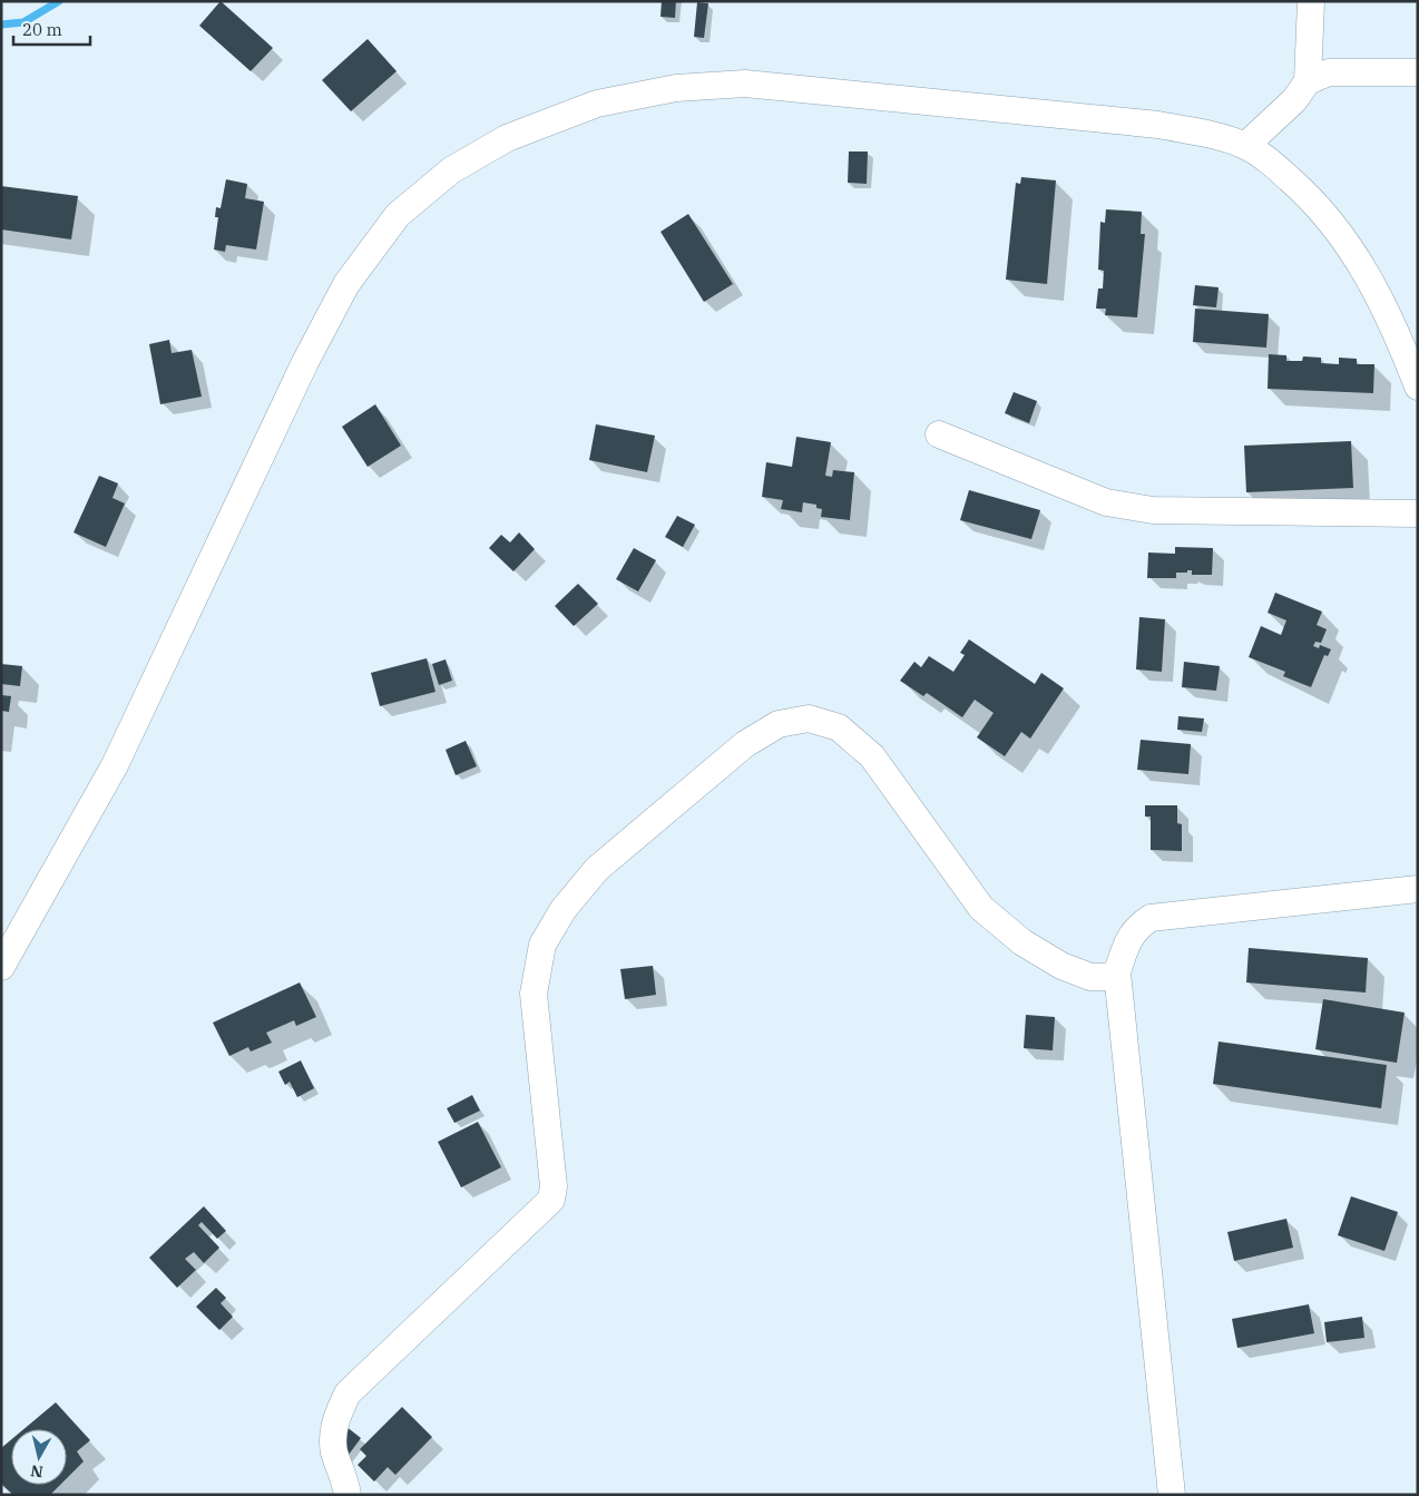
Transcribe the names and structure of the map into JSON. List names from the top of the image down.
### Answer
{
  "scale_bar": "20 m",
  "north": "bottom"
}
